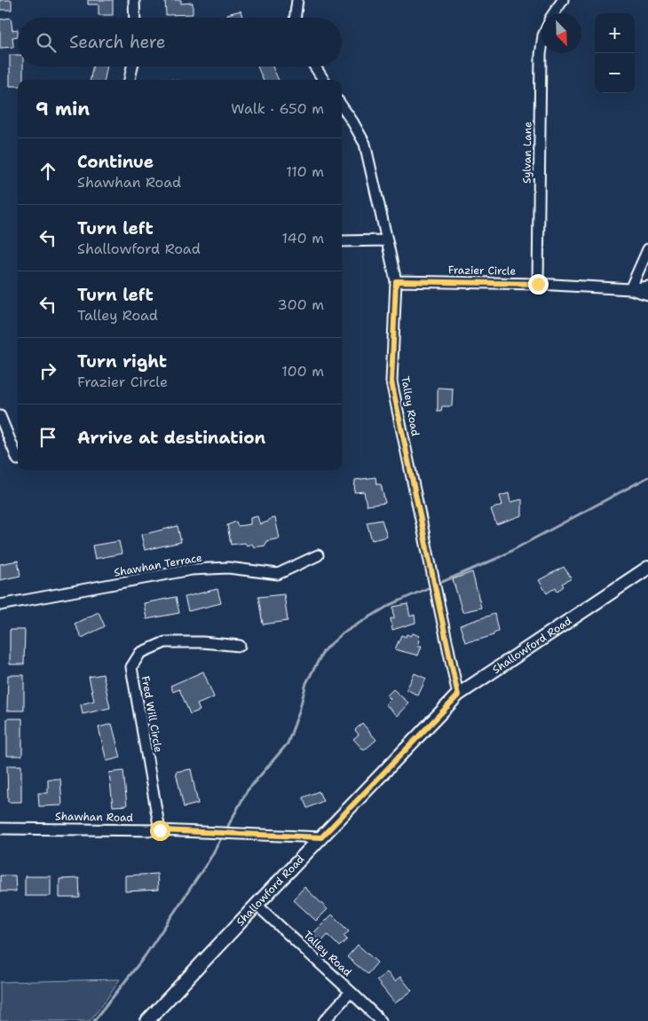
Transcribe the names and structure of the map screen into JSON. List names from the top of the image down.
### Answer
{
  "streets": {
    "street": [
      "Sylvan Lane",
      "Frazier Circle",
      "Talley Road",
      "Shawhan Terrace",
      "Shallowford Road",
      "Fred Will Circle",
      "Shawhan Road"
    ]
  },
  "crossings": [
    ["Sylvan Lane", "Frazier Circle"],
    ["Frazier Circle", "Talley Road"],
    ["Talley Road", "Shallowford Road"],
    ["Shallowford Road", "Shawhan Road"],
    ["Fred Will Circle", "Shawhan Road"]
  ],
  "north": "bottom right",
  "page": {
    "map_buttons": ["+", "−"],
    "search": "Search here",
    "heading": ["9 min", "Walk · 650 m"],
    "list": [
      ["Continue", "Shawhan Road", "110 m"],
      ["Turn left", "Shallowford Road", "140 m"],
      ["Turn left", "Talley Road", "300 m"],
      ["Turn right", "Frazier Circle", "100 m"],
      "Arrive at destination"
    ]
  }
}
